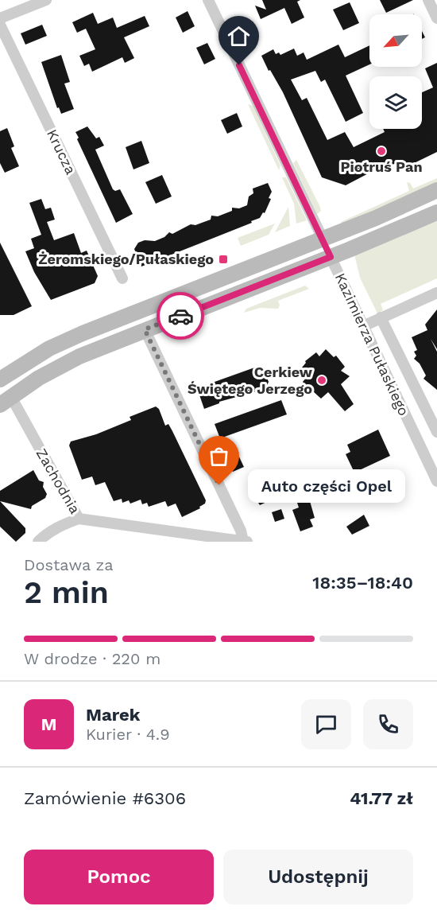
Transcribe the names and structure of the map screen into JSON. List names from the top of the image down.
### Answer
{
  "streets": {
    "main road": ["Kazimierza Pułaskiego"],
    "street": ["Krucza", "Zachodnia"]
  },
  "places": {
    "other": ["Piotruś Pan", "Cerkiew Świętego Jerzego", "Auto części Opel"],
    "transit": ["Żeromskiego/Pułaskiego"]
  },
  "north": "bottom left",
  "page": {
    "bubble": "Auto części Opel",
    "heading": ["2 min", "Dostawa za", "18:35–18:40"],
    "panel": [
      "Marek",
      "Kurier · 4.9",
      "Zamówienie #6306",
      "41.77 zł"
    ],
    "bar": "W drodze · 220 m",
    "round": "M",
    "buttons": ["Pomoc", "Udostępnij"]
  }
}
